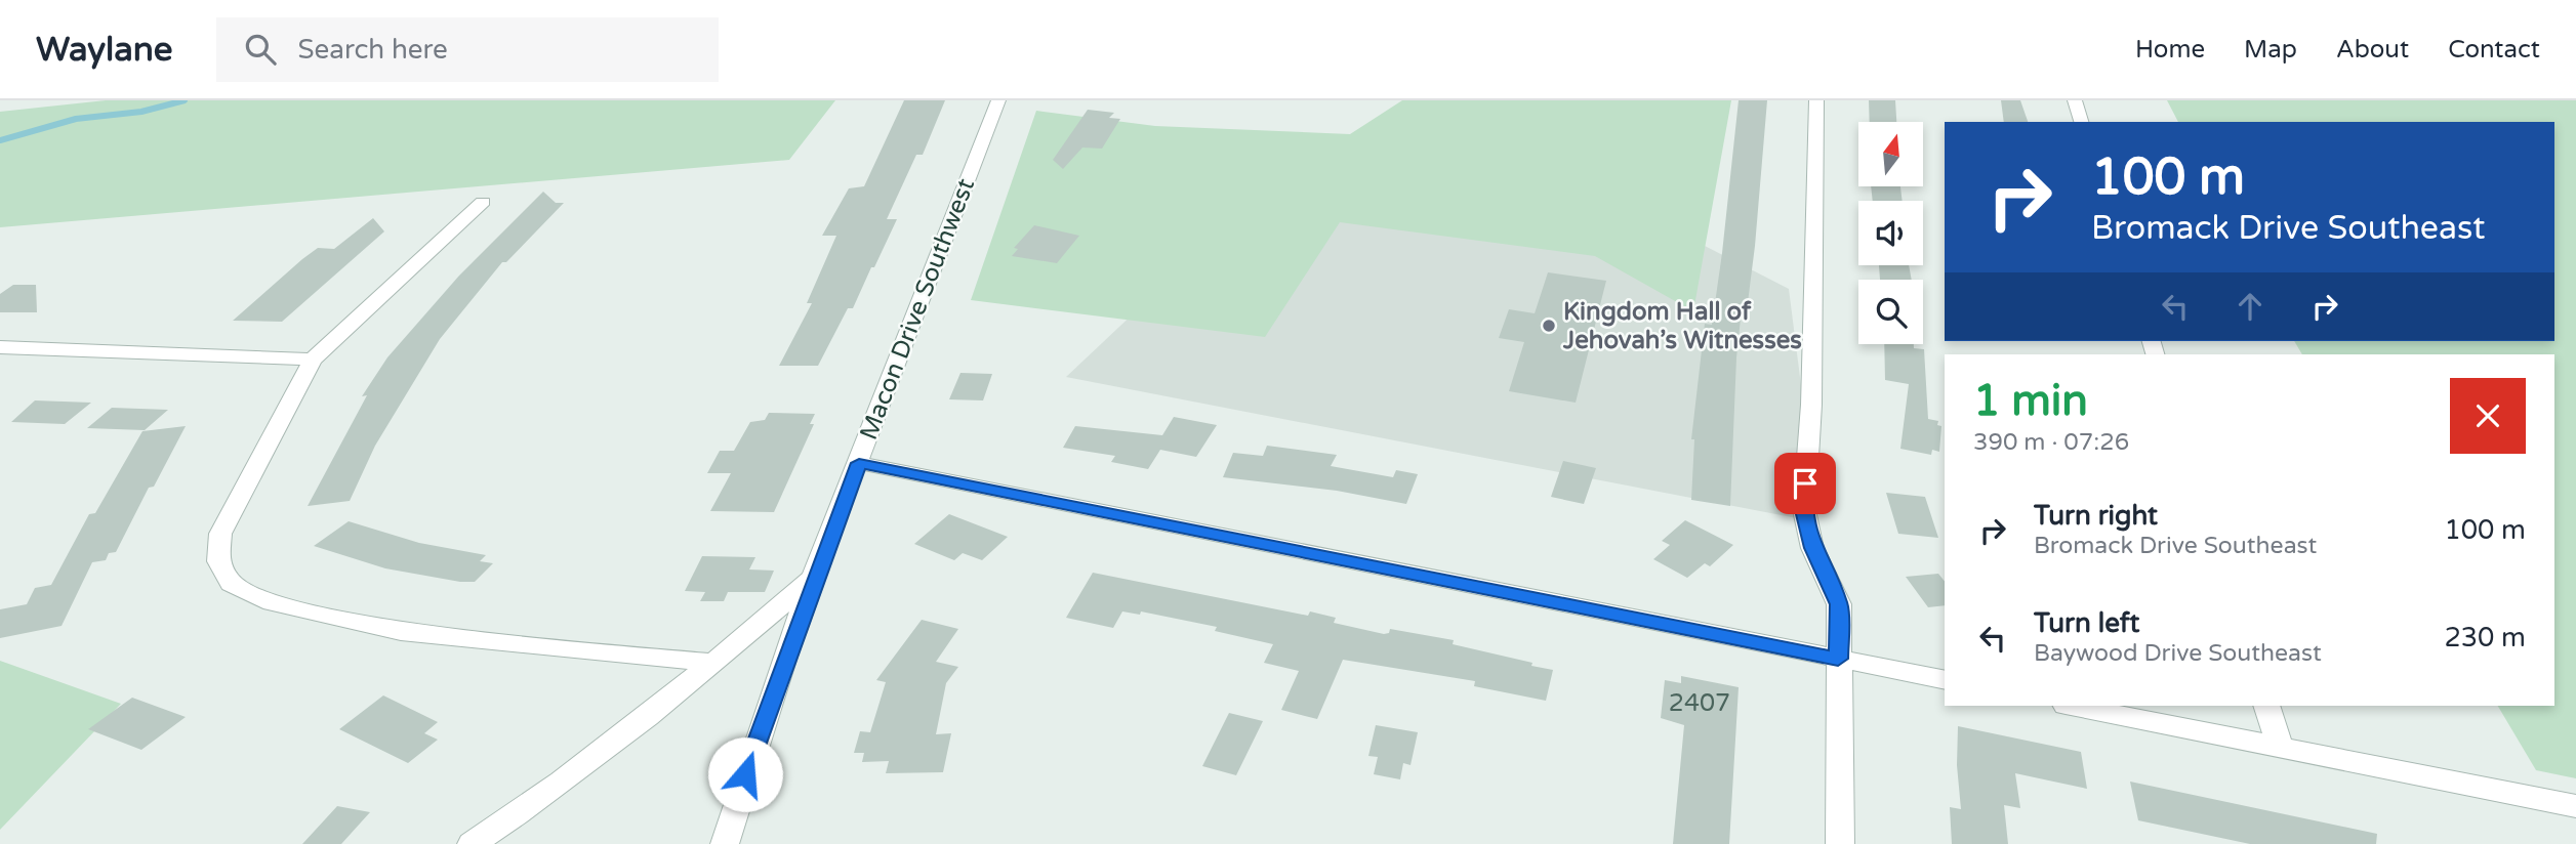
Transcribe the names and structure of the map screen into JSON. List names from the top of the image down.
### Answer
{
  "streets": {
    "street": ["Macon Drive Southwest"]
  },
  "places": ["Kingdom Hall of Jehovah’s Witnesses"],
  "house_numbers": ["2407"],
  "north": "top",
  "page": {
    "header": "Waylane",
    "search": "Search here",
    "nav": [
      "Home",
      "Map",
      "About",
      "Contact"
    ],
    "turn": ["100 m", "Bromack Drive Southeast"],
    "heading": ["1 min", "390 m · 07:26"],
    "list": [
      {
        "name": "Turn right",
        "note": "Bromack Drive Southeast",
        "value": "100 m"
      },
      {
        "name": "Turn left",
        "note": "Baywood Drive Southeast",
        "value": "230 m"
      }
    ]
  }
}
